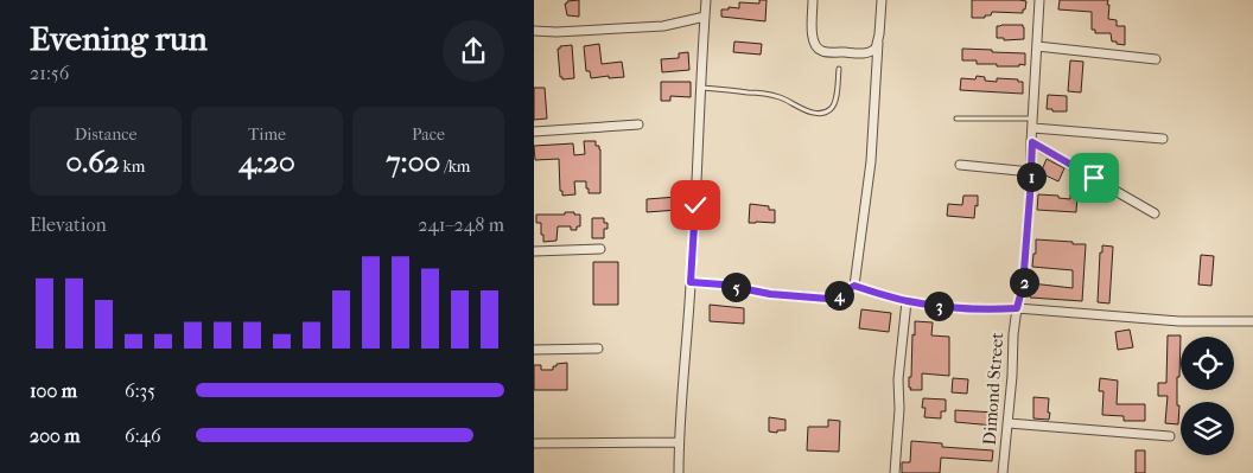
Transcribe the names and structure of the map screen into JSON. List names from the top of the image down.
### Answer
{
  "streets": {
    "street": ["Dimond Street"]
  },
  "page": {
    "heading": ["Evening run", "21:56"],
    "stats": [
      ["Distance", "0.62 km"],
      ["Time", "4:20"],
      ["Pace", "7:00 /km"]
    ],
    "pins": [
      "1",
      "2",
      "5",
      "4",
      "3"
    ],
    "chart": ["Elevation", "241–248 m"],
    "list": [
      {
        "name": "100 m",
        "note": "6:35"
      },
      {
        "name": "200 m",
        "note": "6:46"
      }
    ]
  }
}
